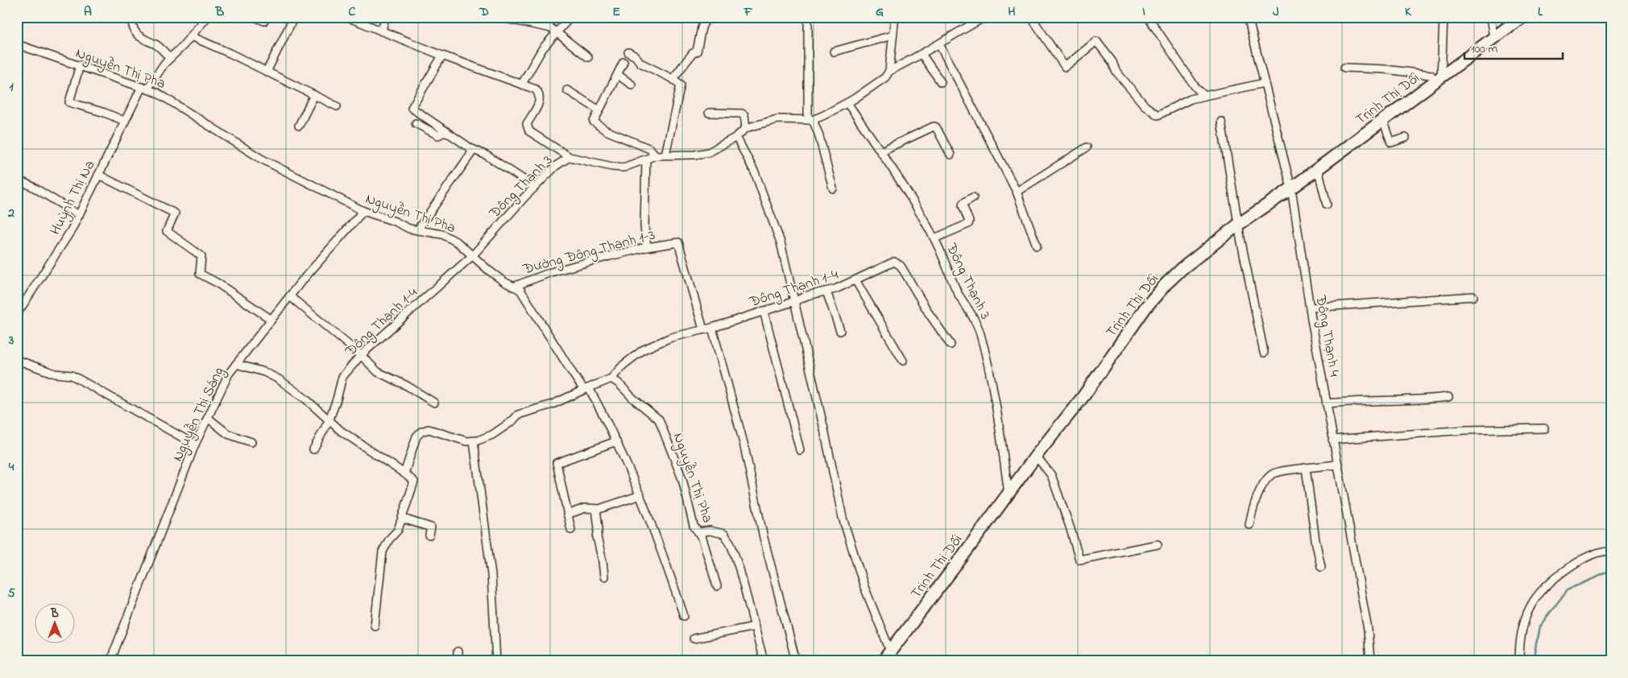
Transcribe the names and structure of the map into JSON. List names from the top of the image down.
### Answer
{
  "streets": {
    "main road": ["Trịnh Thị Dối"],
    "street": [
      "Nguyễn Thị Pha",
      "Đông Thạnh 3",
      "Huỳnh Thị Na",
      "Đường Đông Thạnh 1-3",
      "Đông Thạnh 1-4",
      "Đông Thạnh 4",
      "Nguyễn Thị Sáng"
    ]
  },
  "crossings": [
    ["Nguyễn Thị Pha", "Đông Thạnh 3"],
    ["Nguyễn Thị Pha", "Huỳnh Thị Na"],
    ["Nguyễn Thị Pha", "Đường Đông Thạnh 1-3"],
    ["Nguyễn Thị Pha", "Đông Thạnh 1-4"],
    ["Nguyễn Thị Pha", "Nguyễn Thị Sáng"],
    ["Trịnh Thị Dối", "Đông Thạnh 3"],
    ["Trịnh Thị Dối", "Đông Thạnh 4"],
    ["Đông Thạnh 3", "Đông Thạnh 1-4"],
    ["Đường Đông Thạnh 1-3", "Đông Thạnh 1-4"]
  ],
  "scale_bar": "100 m",
  "north": "top",
  "grid": {
    "columns": [
      "A",
      "B",
      "C",
      "D",
      "E",
      "F",
      "G",
      "H",
      "I",
      "J",
      "K",
      "L"
    ],
    "rows": [
      "1",
      "2",
      "3",
      "4",
      "5"
    ]
  }
}
